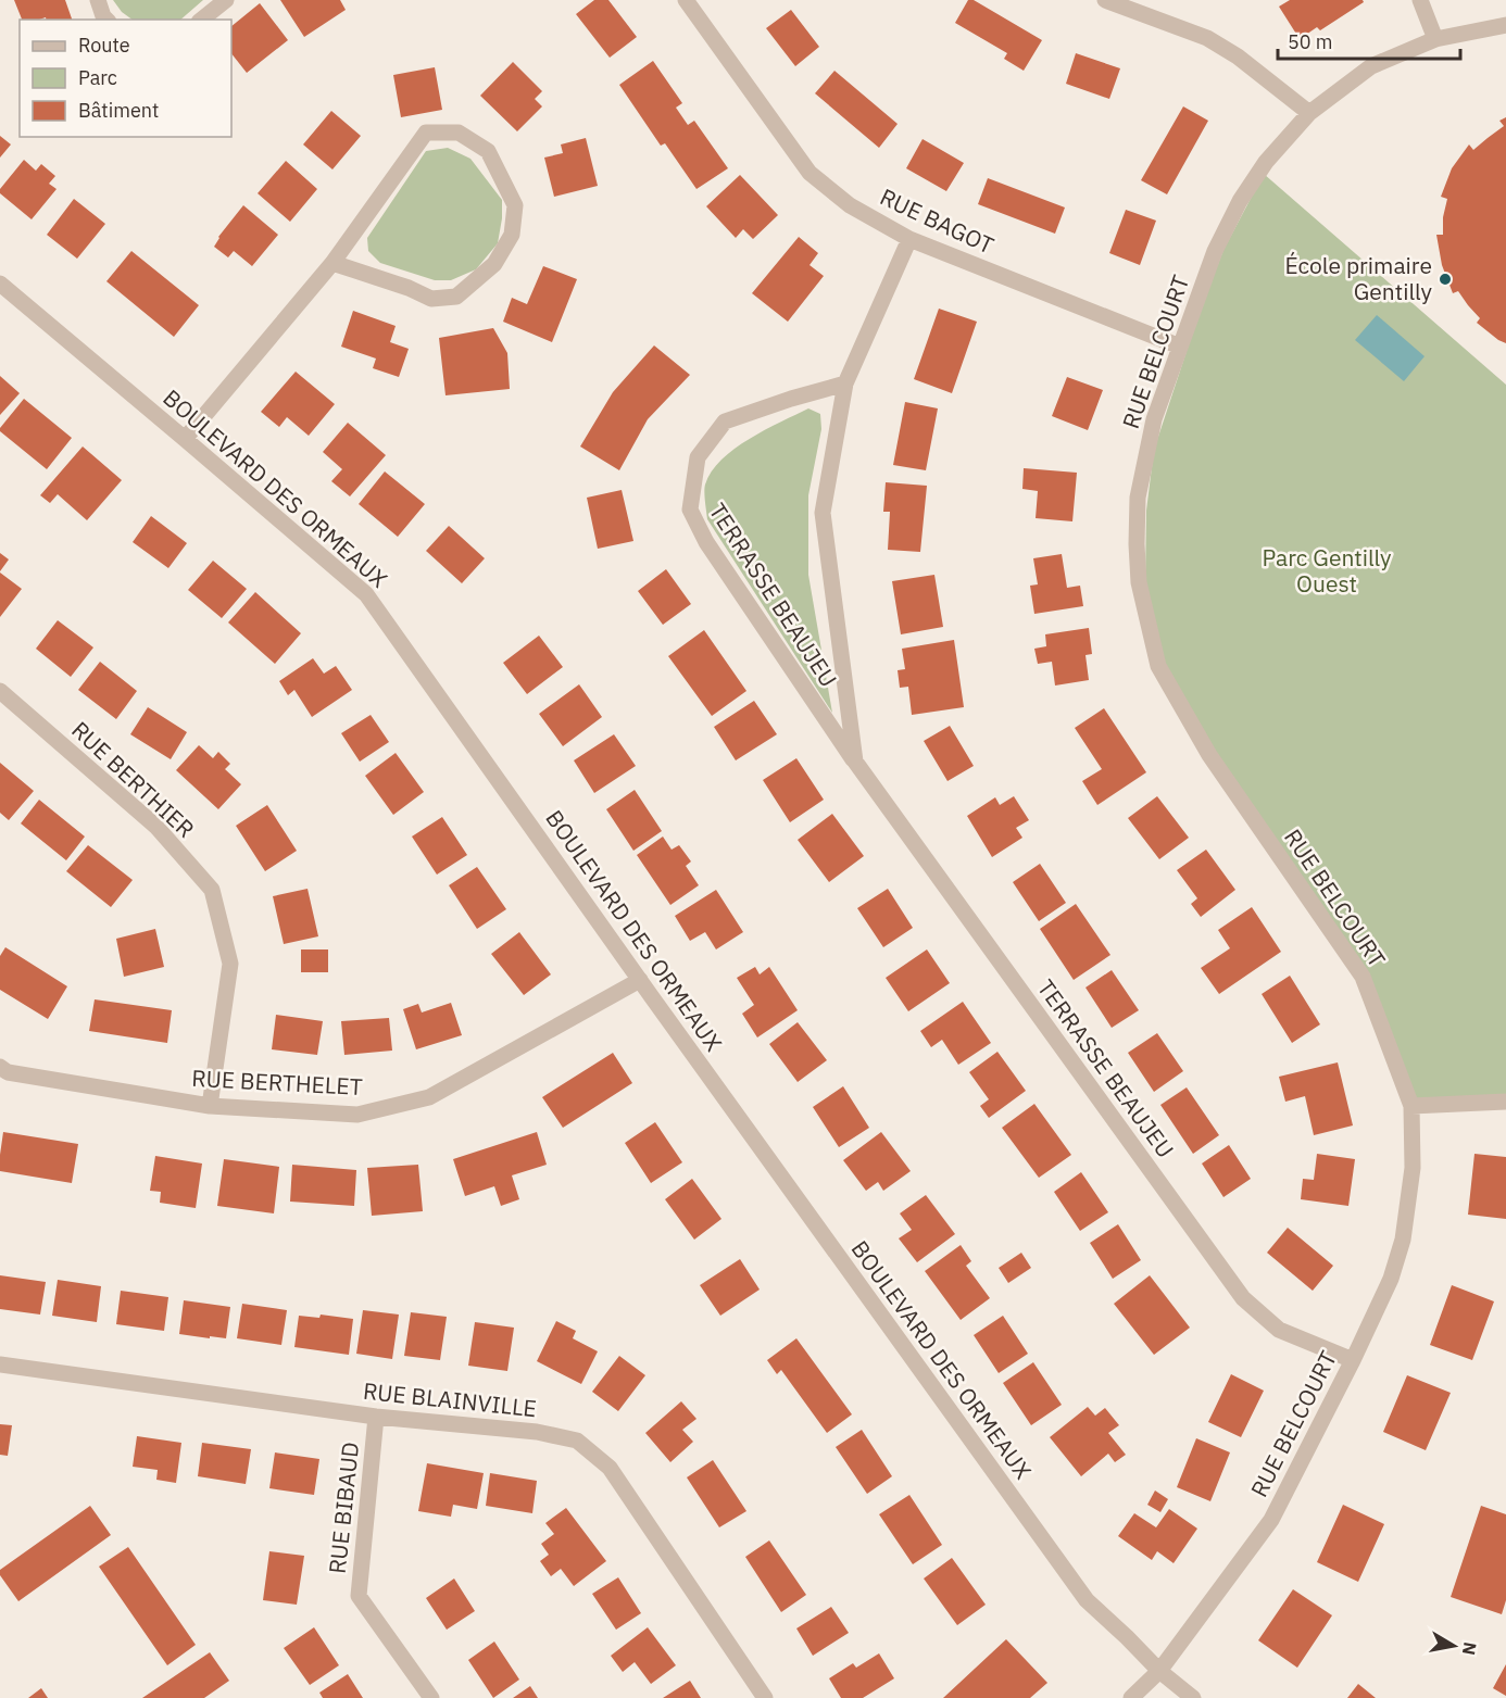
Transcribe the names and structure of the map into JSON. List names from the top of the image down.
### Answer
{
  "streets": {
    "street": [
      "RUE BAGOT",
      "RUE BELCOURT",
      "BOULEVARD DES ORMEAUX",
      "TERRASSE BEAUJEU",
      "RUE BERTHIER",
      "RUE BERTHELET",
      "RUE BLAINVILLE",
      "RUE BIBAUD"
    ]
  },
  "crossings": [
    ["RUE BAGOT", "RUE BELCOURT"],
    ["RUE BAGOT", "TERRASSE BEAUJEU"],
    ["RUE BELCOURT", "BOULEVARD DES ORMEAUX"],
    ["RUE BELCOURT", "TERRASSE BEAUJEU"],
    ["BOULEVARD DES ORMEAUX", "RUE BERTHELET"],
    ["RUE BERTHIER", "RUE BERTHELET"],
    ["RUE BLAINVILLE", "RUE BIBAUD"]
  ],
  "parks": ["Parc Gentilly Ouest"],
  "places": ["École primaire Gentilly"],
  "legend": ["Route", "Parc", "Bâtiment"],
  "scale_bar": "50 m",
  "north": "right"
}
